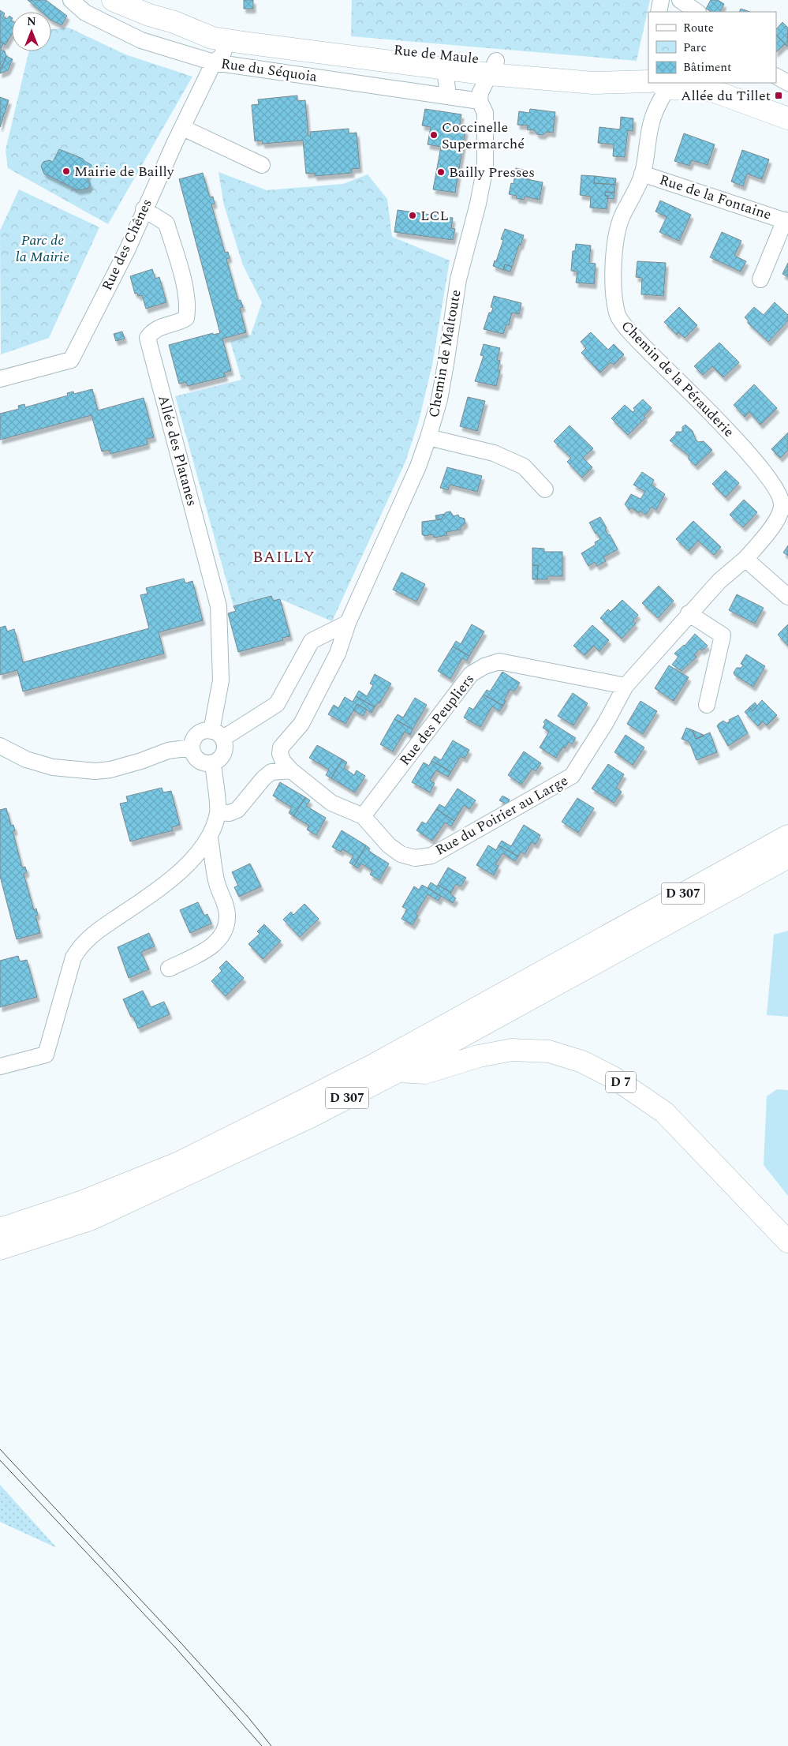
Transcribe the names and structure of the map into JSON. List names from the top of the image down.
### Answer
{
  "streets": {
    "main road": ["Rue de Maule", "D 307", "D 7"],
    "street": [
      "Rue du Séquoia",
      "Rue de la Fontaine",
      "Rue des Chênes",
      "Chemin de Maltoute",
      "Chemin de la Pérauderie",
      "Allée des Platanes",
      "Rue des Peupliers",
      "Rue du Poirier au Large"
    ]
  },
  "crossings": [
    ["Rue de Maule", "Chemin de la Pérauderie"],
    ["Rue du Séquoia", "Rue des Chênes"],
    ["Rue du Séquoia", "Chemin de Maltoute"],
    ["Rue de la Fontaine", "Chemin de la Pérauderie"],
    ["Rue des Chênes", "Allée des Platanes"],
    ["Chemin de Maltoute", "Rue du Poirier au Large"],
    ["Chemin de la Pérauderie", "Rue du Poirier au Large"],
    ["Rue des Peupliers", "Rue du Poirier au Large"],
    ["D 307", "D 7"]
  ],
  "districts": ["BAILLY"],
  "parks": ["Parc de la Mairie"],
  "places": {
    "transit": ["Allée du Tillet"],
    "other": [
      "Coccinelle Supermarché",
      "Mairie de Bailly",
      "Bailly Presses",
      "LCL"
    ]
  },
  "legend": ["Route", "Parc", "Bâtiment"],
  "north": "top"
}
